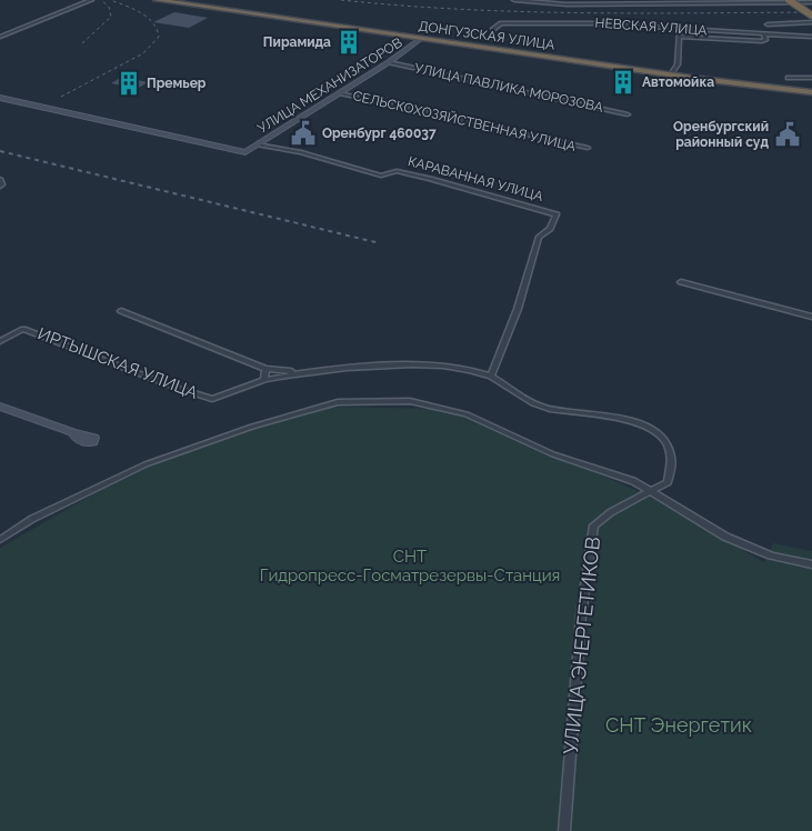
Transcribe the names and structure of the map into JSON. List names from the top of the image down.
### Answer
{
  "streets": {
    "highway": ["ДОНГУЗСКАЯ УЛИЦА"],
    "street": [
      "НЕВСКАЯ УЛИЦА",
      "УЛИЦА МЕХАНИЗАТОРОВ",
      "УЛИЦА ПАВЛИКА МОРОЗОВА",
      "СЕЛЬСКОХОЗЯЙСТВЕННАЯ УЛИЦА",
      "КАРАВАННАЯ УЛИЦА",
      "ИРТЫШСКАЯ УЛИЦА",
      "УЛИЦА ЭНЕРГЕТИКОВ"
    ]
  },
  "crossings": [
    ["ДОНГУЗСКАЯ УЛИЦА", "УЛИЦА МЕХАНИЗАТОРОВ"],
    ["УЛИЦА МЕХАНИЗАТОРОВ", "УЛИЦА ПАВЛИКА МОРОЗОВА"],
    ["УЛИЦА МЕХАНИЗАТОРОВ", "СЕЛЬСКОХОЗЯЙСТВЕННАЯ УЛИЦА"],
    ["УЛИЦА МЕХАНИЗАТОРОВ", "КАРАВАННАЯ УЛИЦА"],
    ["КАРАВАННАЯ УЛИЦА", "УЛИЦА ЭНЕРГЕТИКОВ"]
  ],
  "parks": ["СНТ Гидропресс-Госматрезервы-Станция", "СНТ Энергетик"],
  "places": {
    "building": ["Пирамида", "Автомойка", "Премьер"],
    "public building": ["Оренбург 460037", "Оренбургский районный суд"]
  }
}
